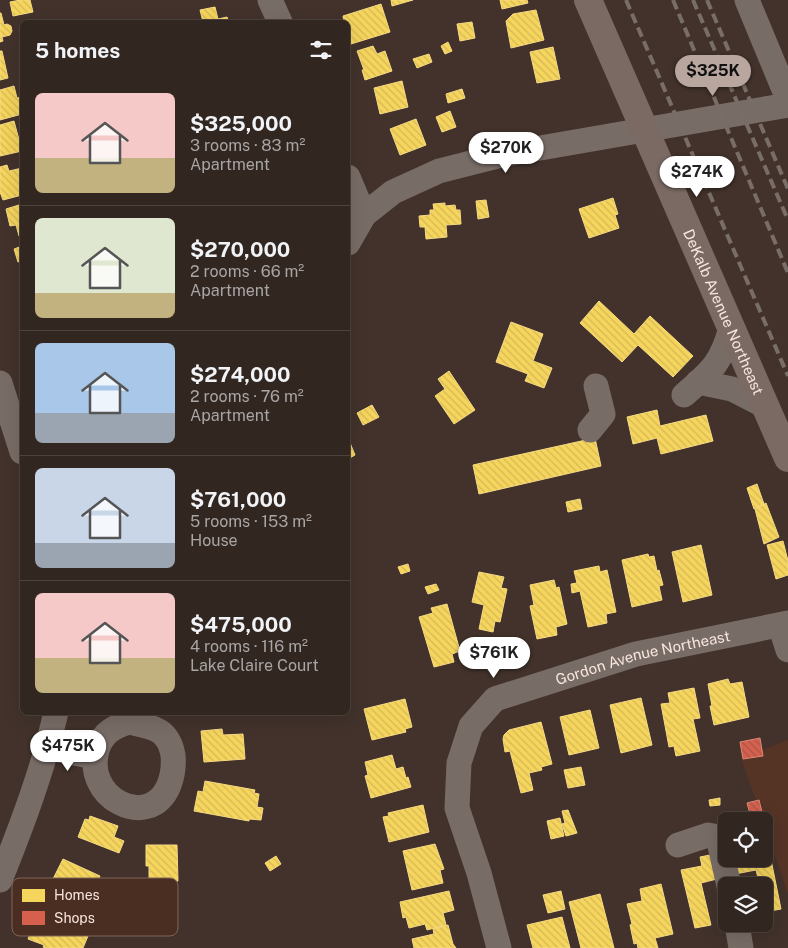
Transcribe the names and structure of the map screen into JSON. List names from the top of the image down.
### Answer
{
  "streets": {
    "main road": ["DeKalb Avenue Northeast"],
    "street": ["Gordon Avenue Northeast"]
  },
  "legend": ["Homes", "Shops"],
  "page": {
    "heading": "5 homes",
    "price": [
      "$325K",
      "$270K",
      "$274K",
      "$761K",
      "$475K"
    ],
    "list": [
      {
        "name": "$325,000",
        "note": "3 rooms · 83 m² · Apartment"
      },
      {
        "name": "$270,000",
        "note": "2 rooms · 66 m² · Apartment"
      },
      {
        "name": "$274,000",
        "note": "2 rooms · 76 m² · Apartment"
      },
      {
        "name": "$761,000",
        "note": "5 rooms · 153 m² · House"
      },
      {
        "name": "$475,000",
        "note": "4 rooms · 116 m² · Lake Claire Court"
      }
    ]
  }
}
